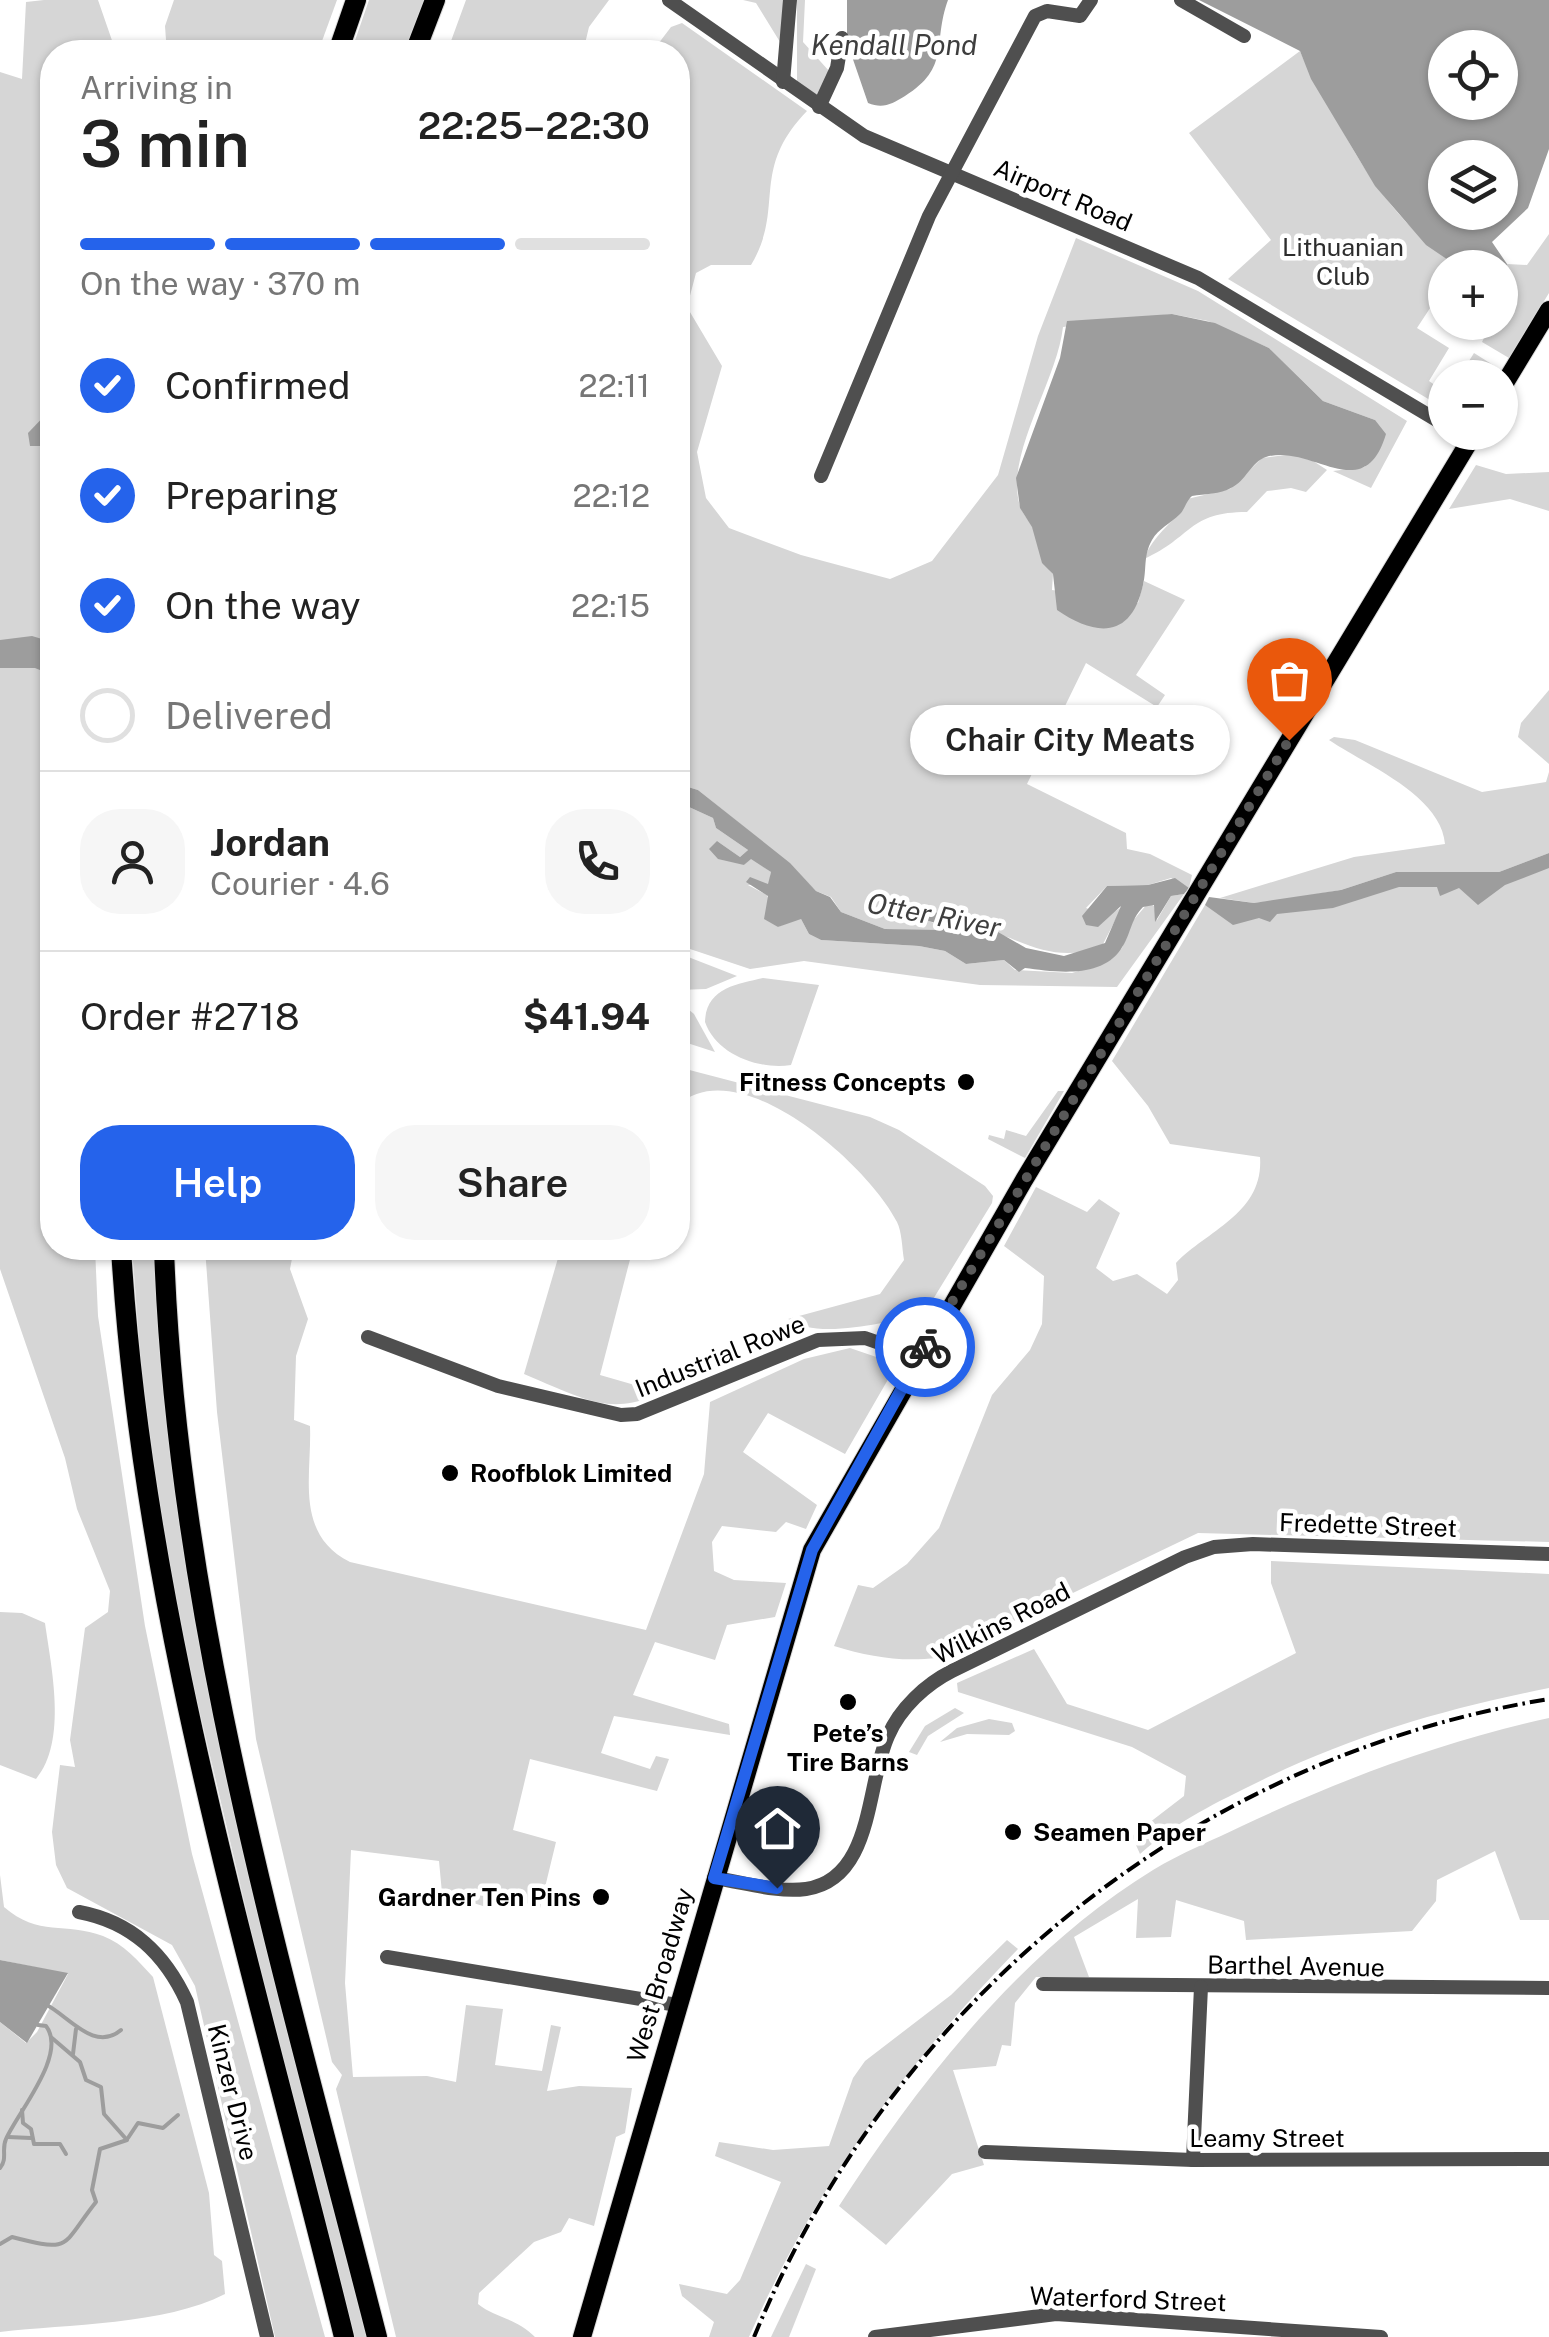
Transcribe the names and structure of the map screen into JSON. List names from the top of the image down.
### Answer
{
  "streets": {
    "main road": ["West Broadway"],
    "street": [
      "Airport Road",
      "Industrial Rowe",
      "Fredette Street",
      "Wilkins Road",
      "Barthel Avenue",
      "Kinzer Drive",
      "Leamy Street",
      "Waterford Street"
    ]
  },
  "crossings": [
    ["Industrial Rowe", "West Broadway"],
    ["Fredette Street", "Wilkins Road"],
    ["Wilkins Road", "West Broadway"]
  ],
  "water": ["Kendall Pond", "Otter River"],
  "parks": ["Lithuanian Club"],
  "places": [
    "Chair City Meats",
    "Fitness Concepts",
    "Roofblok Limited",
    "Pete’s Tire Barns",
    "Seamen Paper",
    "Gardner Ten Pins"
  ],
  "page": {
    "map_buttons": ["+", "−"],
    "heading": ["3 min", "Arriving in", "22:25–22:30"],
    "panel": [
      "Jordan",
      "Courier · 4.6",
      "Order #2718",
      "$41.94"
    ],
    "bar": "On the way · 370 m",
    "list": [
      ["Confirmed", "22:11"],
      ["Preparing", "22:12"],
      ["On the way", "22:15"],
      "Delivered"
    ],
    "bubble": "Chair City Meats",
    "buttons": ["Help", "Share"]
  }
}
